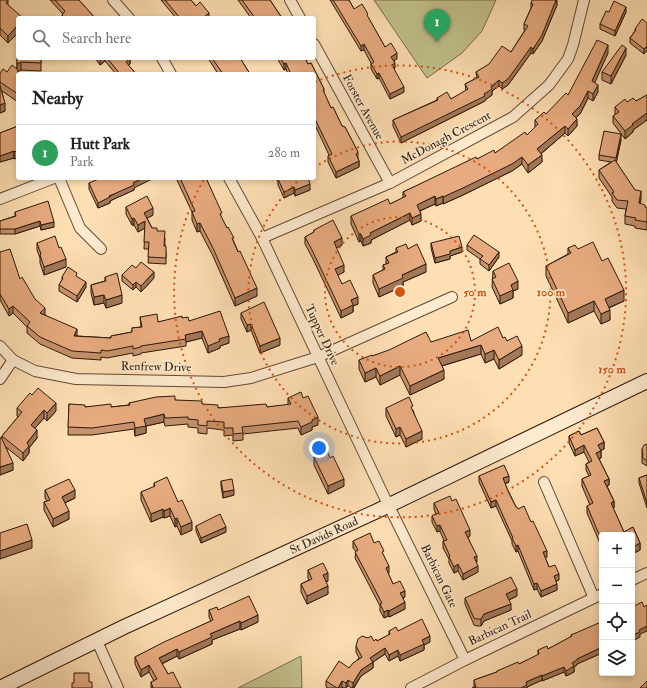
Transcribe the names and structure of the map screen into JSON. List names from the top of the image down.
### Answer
{
  "streets": {
    "main road": ["St Davids Road"],
    "street": [
      "Forster Avenue",
      "McDonagh Crescent",
      "Tupper Drive",
      "Renfrew Drive",
      "Barbican Gate",
      "Barbican Trail"
    ]
  },
  "crossings": [
    ["Forster Avenue", "McDonagh Crescent"],
    ["McDonagh Crescent", "Tupper Drive"],
    ["Tupper Drive", "Renfrew Drive"],
    ["Tupper Drive", "St Davids Road"],
    ["Tupper Drive", "Barbican Gate"],
    ["St Davids Road", "Barbican Gate"],
    ["Barbican Gate", "Barbican Trail"]
  ],
  "page": {
    "pins": "1",
    "search": "Search here",
    "heading": "Nearby",
    "list": [
      {
        "mark": "1",
        "name": "Hutt Park",
        "note": "Park",
        "value": "280 m"
      }
    ],
    "map_buttons": ["+", "−"]
  },
  "rings": ["50 m", "100 m", "150 m"]
}
